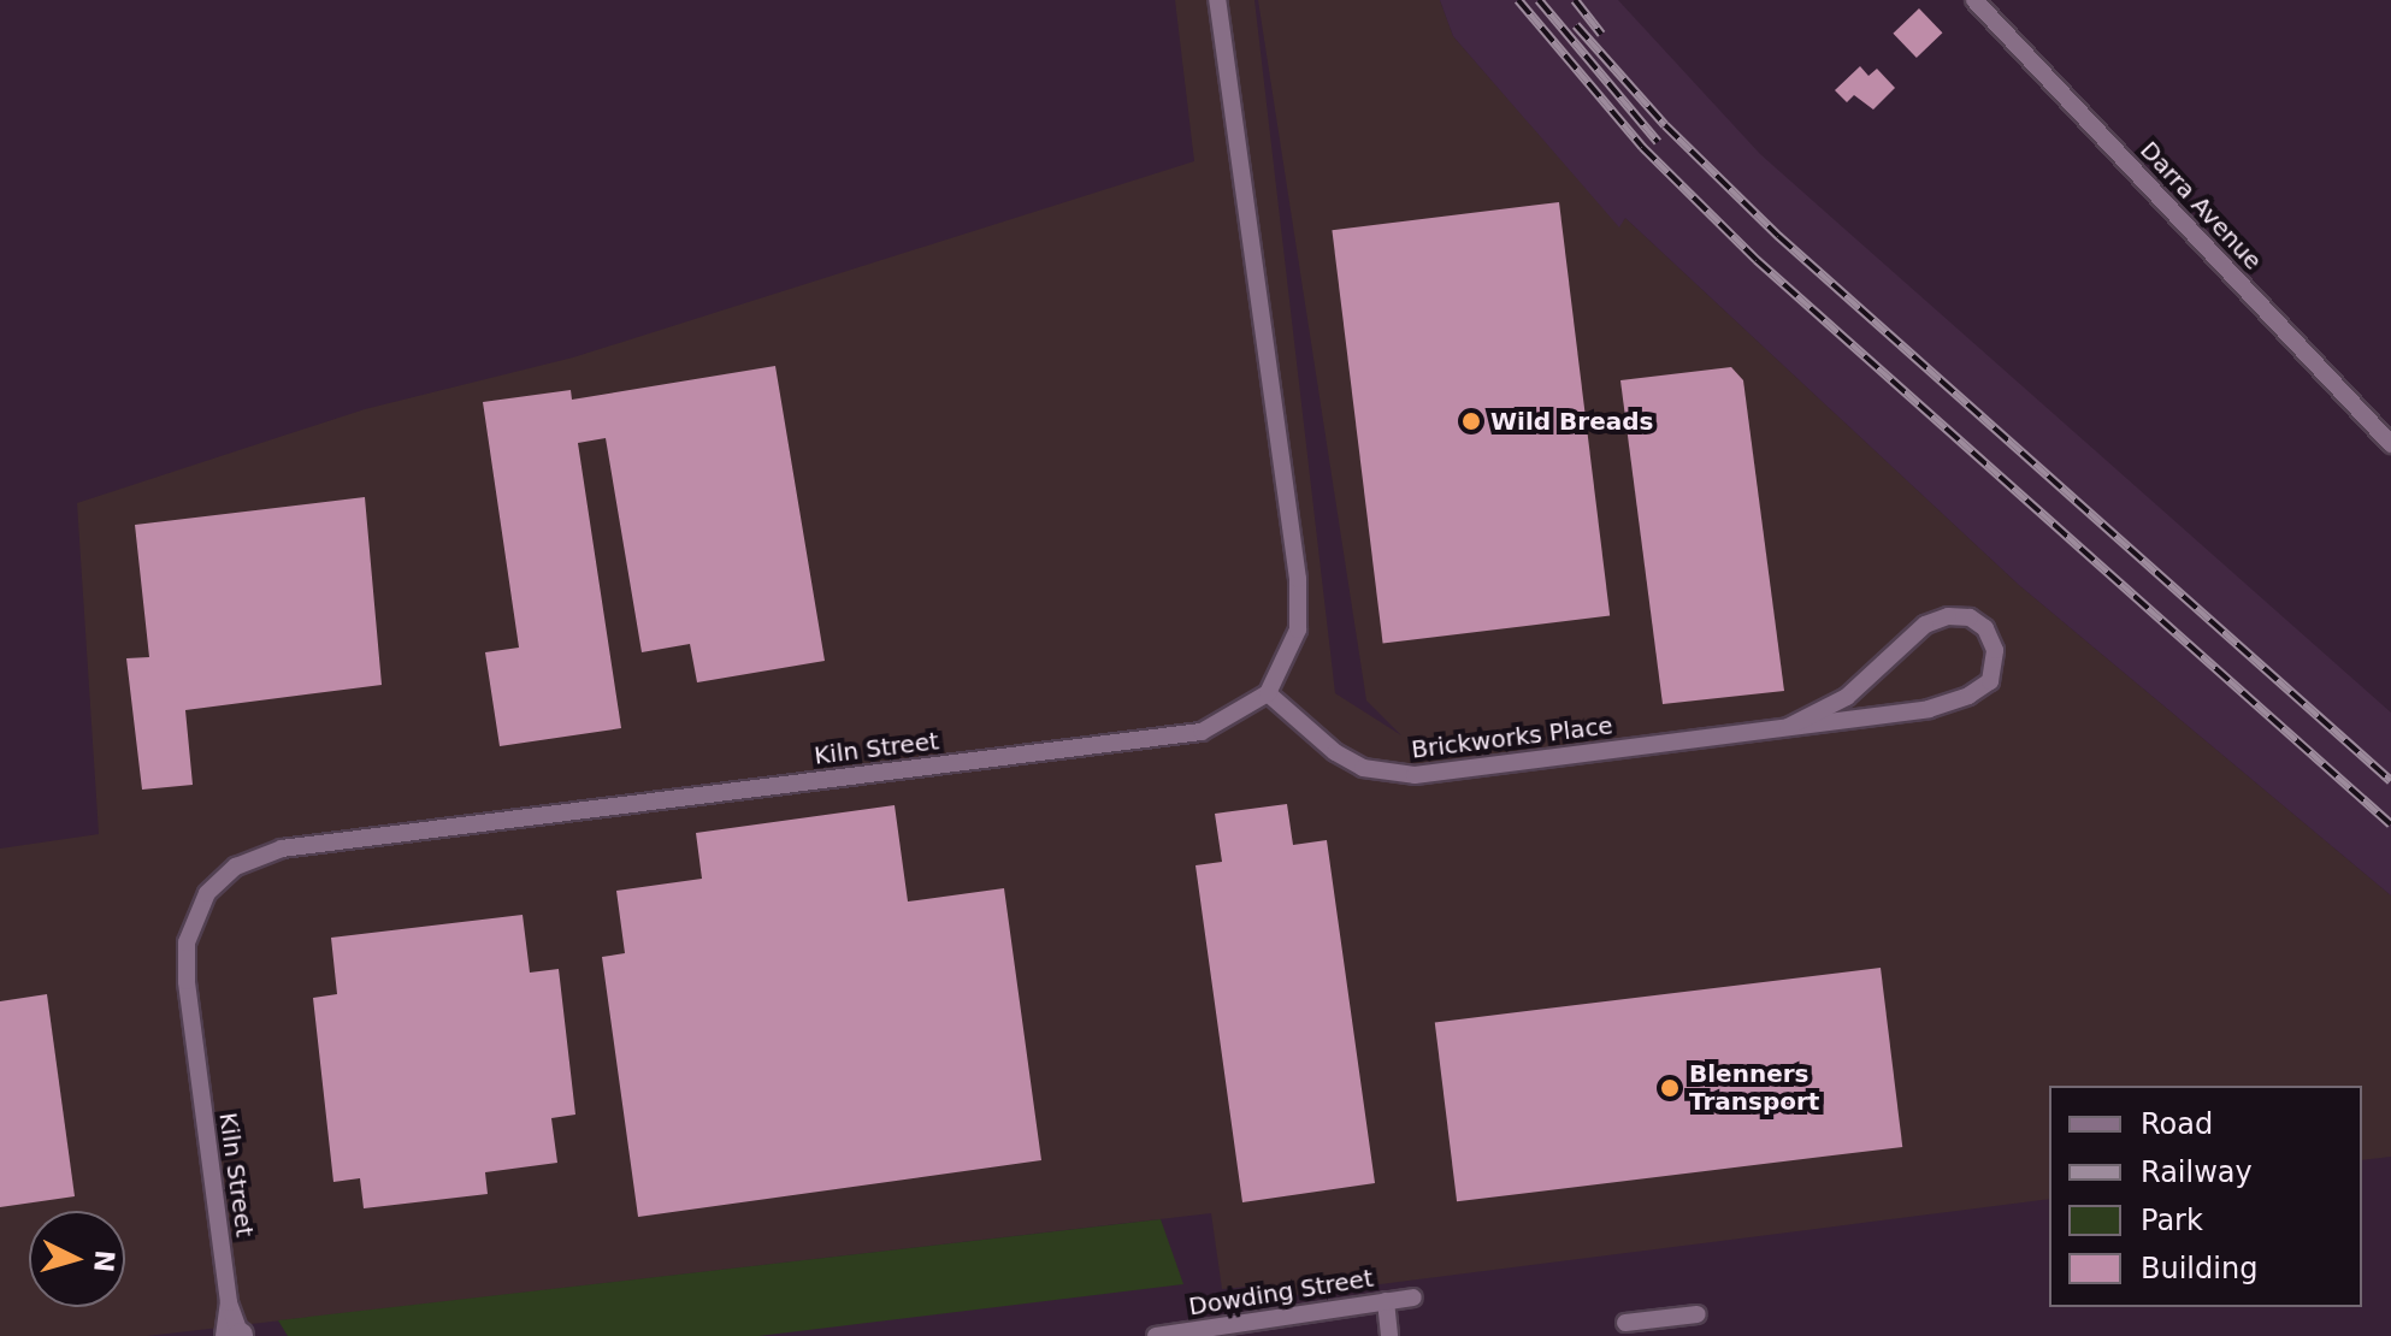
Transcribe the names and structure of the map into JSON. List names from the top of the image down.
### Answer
{
  "streets": {
    "street": [
      "Darra Avenue",
      "Brickworks Place",
      "Kiln Street",
      "Dowding Street"
    ]
  },
  "crossings": [
    ["Brickworks Place", "Kiln Street"]
  ],
  "places": ["Wild Breads", "Blenners Transport"],
  "legend": [
    "Road",
    "Railway",
    "Park",
    "Building"
  ],
  "north": "right"
}
